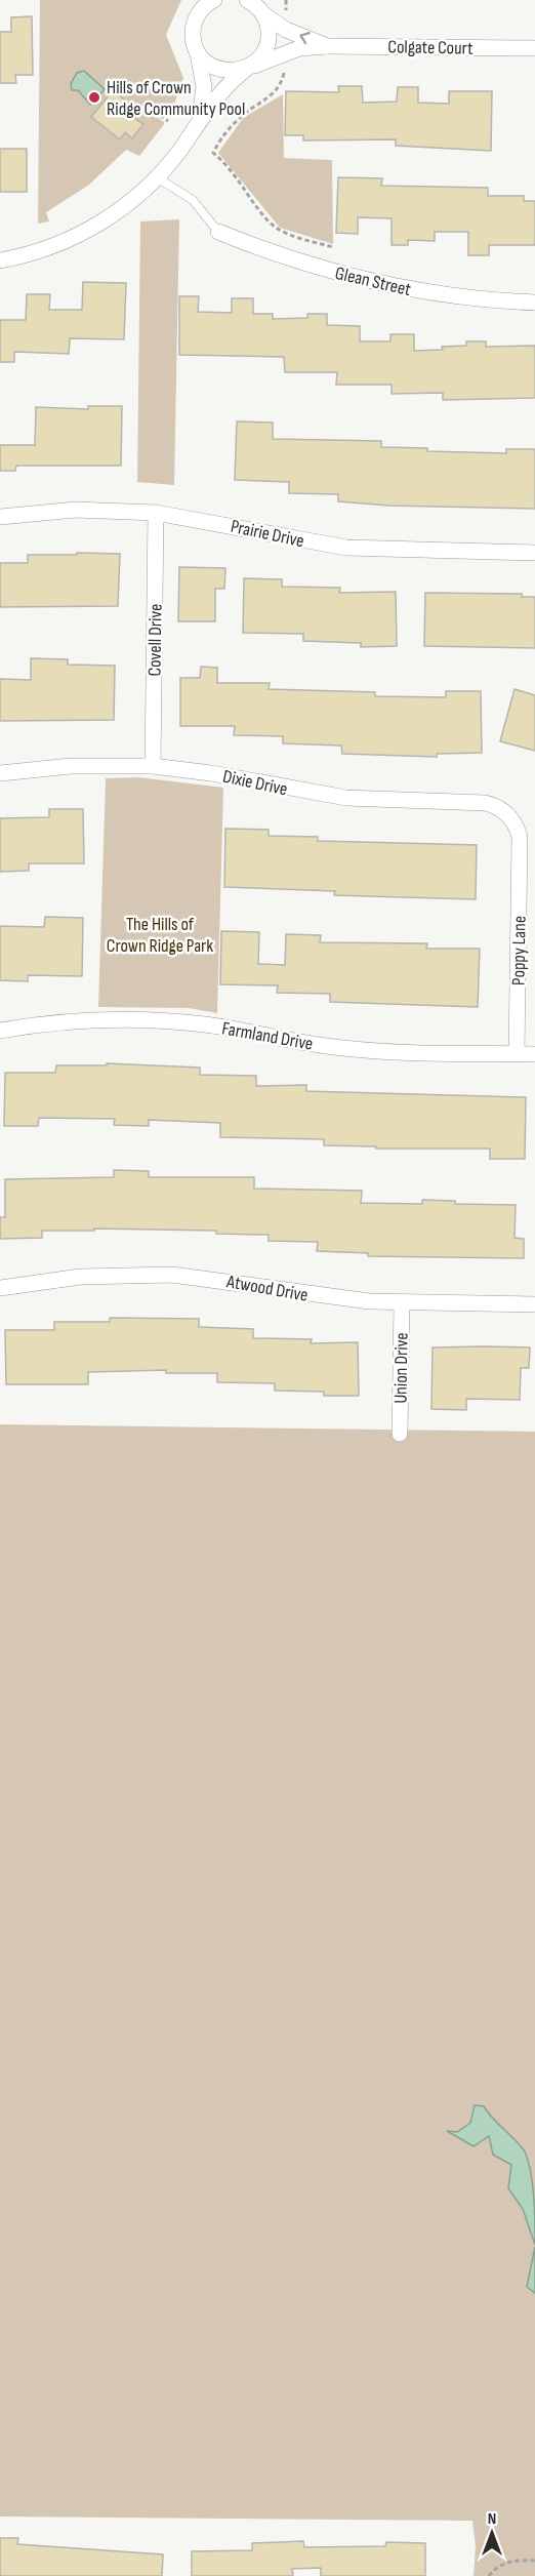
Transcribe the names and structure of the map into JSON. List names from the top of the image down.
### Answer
{
  "streets": {
    "street": [
      "Colgate Court",
      "Glean Street",
      "Prairie Drive",
      "Covell Drive",
      "Dixie Drive",
      "Poppy Lane",
      "Farmland Drive",
      "Atwood Drive",
      "Union Drive"
    ]
  },
  "crossings": [
    ["Prairie Drive", "Covell Drive"],
    ["Covell Drive", "Dixie Drive"],
    ["Dixie Drive", "Poppy Lane"],
    ["Poppy Lane", "Farmland Drive"],
    ["Atwood Drive", "Union Drive"]
  ],
  "parks": ["The Hills of Crown Ridge Park"],
  "places": ["Hills of Crown Ridge Community Pool"],
  "north": "top"
}
